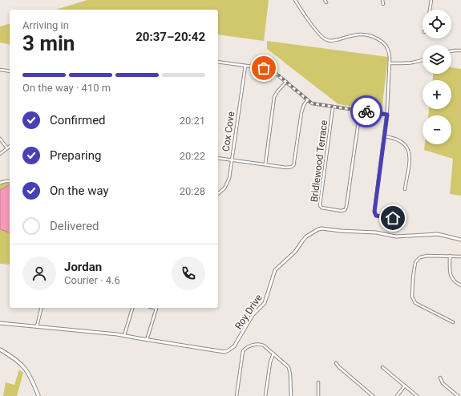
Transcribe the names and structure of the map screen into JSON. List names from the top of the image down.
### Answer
{
  "streets": {
    "street": ["Cox Cove", "Bridlewood Terrace", "Roy Drive"]
  },
  "page": {
    "map_buttons": ["+", "−"],
    "heading": ["3 min", "Arriving in", "20:37–20:42"],
    "panel": ["Jordan", "Courier · 4.6"],
    "bar": "On the way · 410 m",
    "list": [
      ["Confirmed", "20:21"],
      ["Preparing", "20:22"],
      ["On the way", "20:28"],
      "Delivered"
    ]
  }
}
